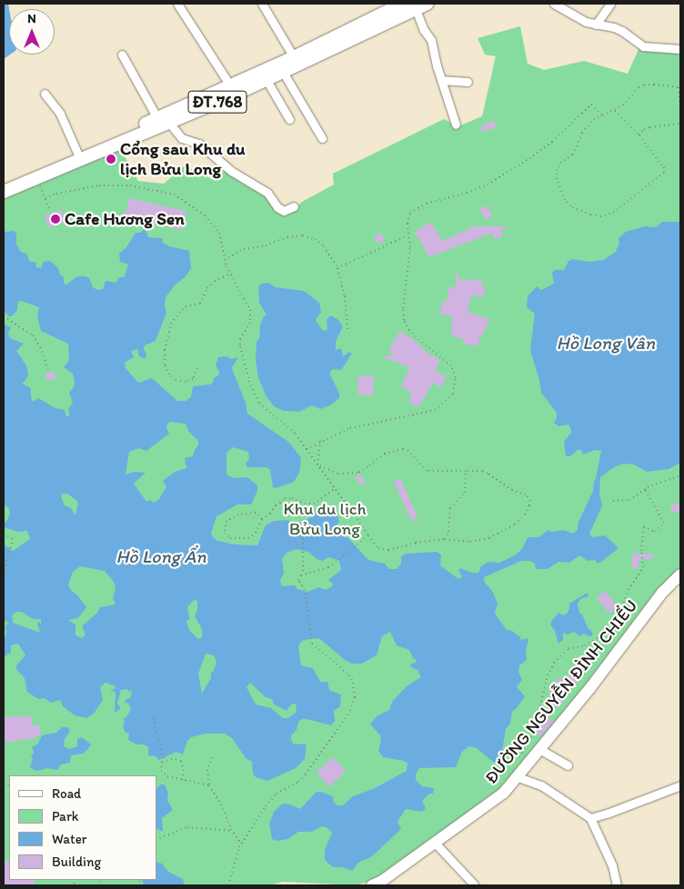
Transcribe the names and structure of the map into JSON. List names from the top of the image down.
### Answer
{
  "streets": {
    "main road": ["ĐT.768", "ĐƯỜNG NGUYỄN ĐÌNH CHIỂU"]
  },
  "water": ["Hồ Long Vân", "Hồ Long Ẩn"],
  "parks": ["Khu du lịch Bửu Long"],
  "places": ["Cổng sau Khu du lịch Bửu Long", "Cafe Hương Sen"],
  "legend": [
    "Road",
    "Park",
    "Water",
    "Building"
  ],
  "north": "top"
}
